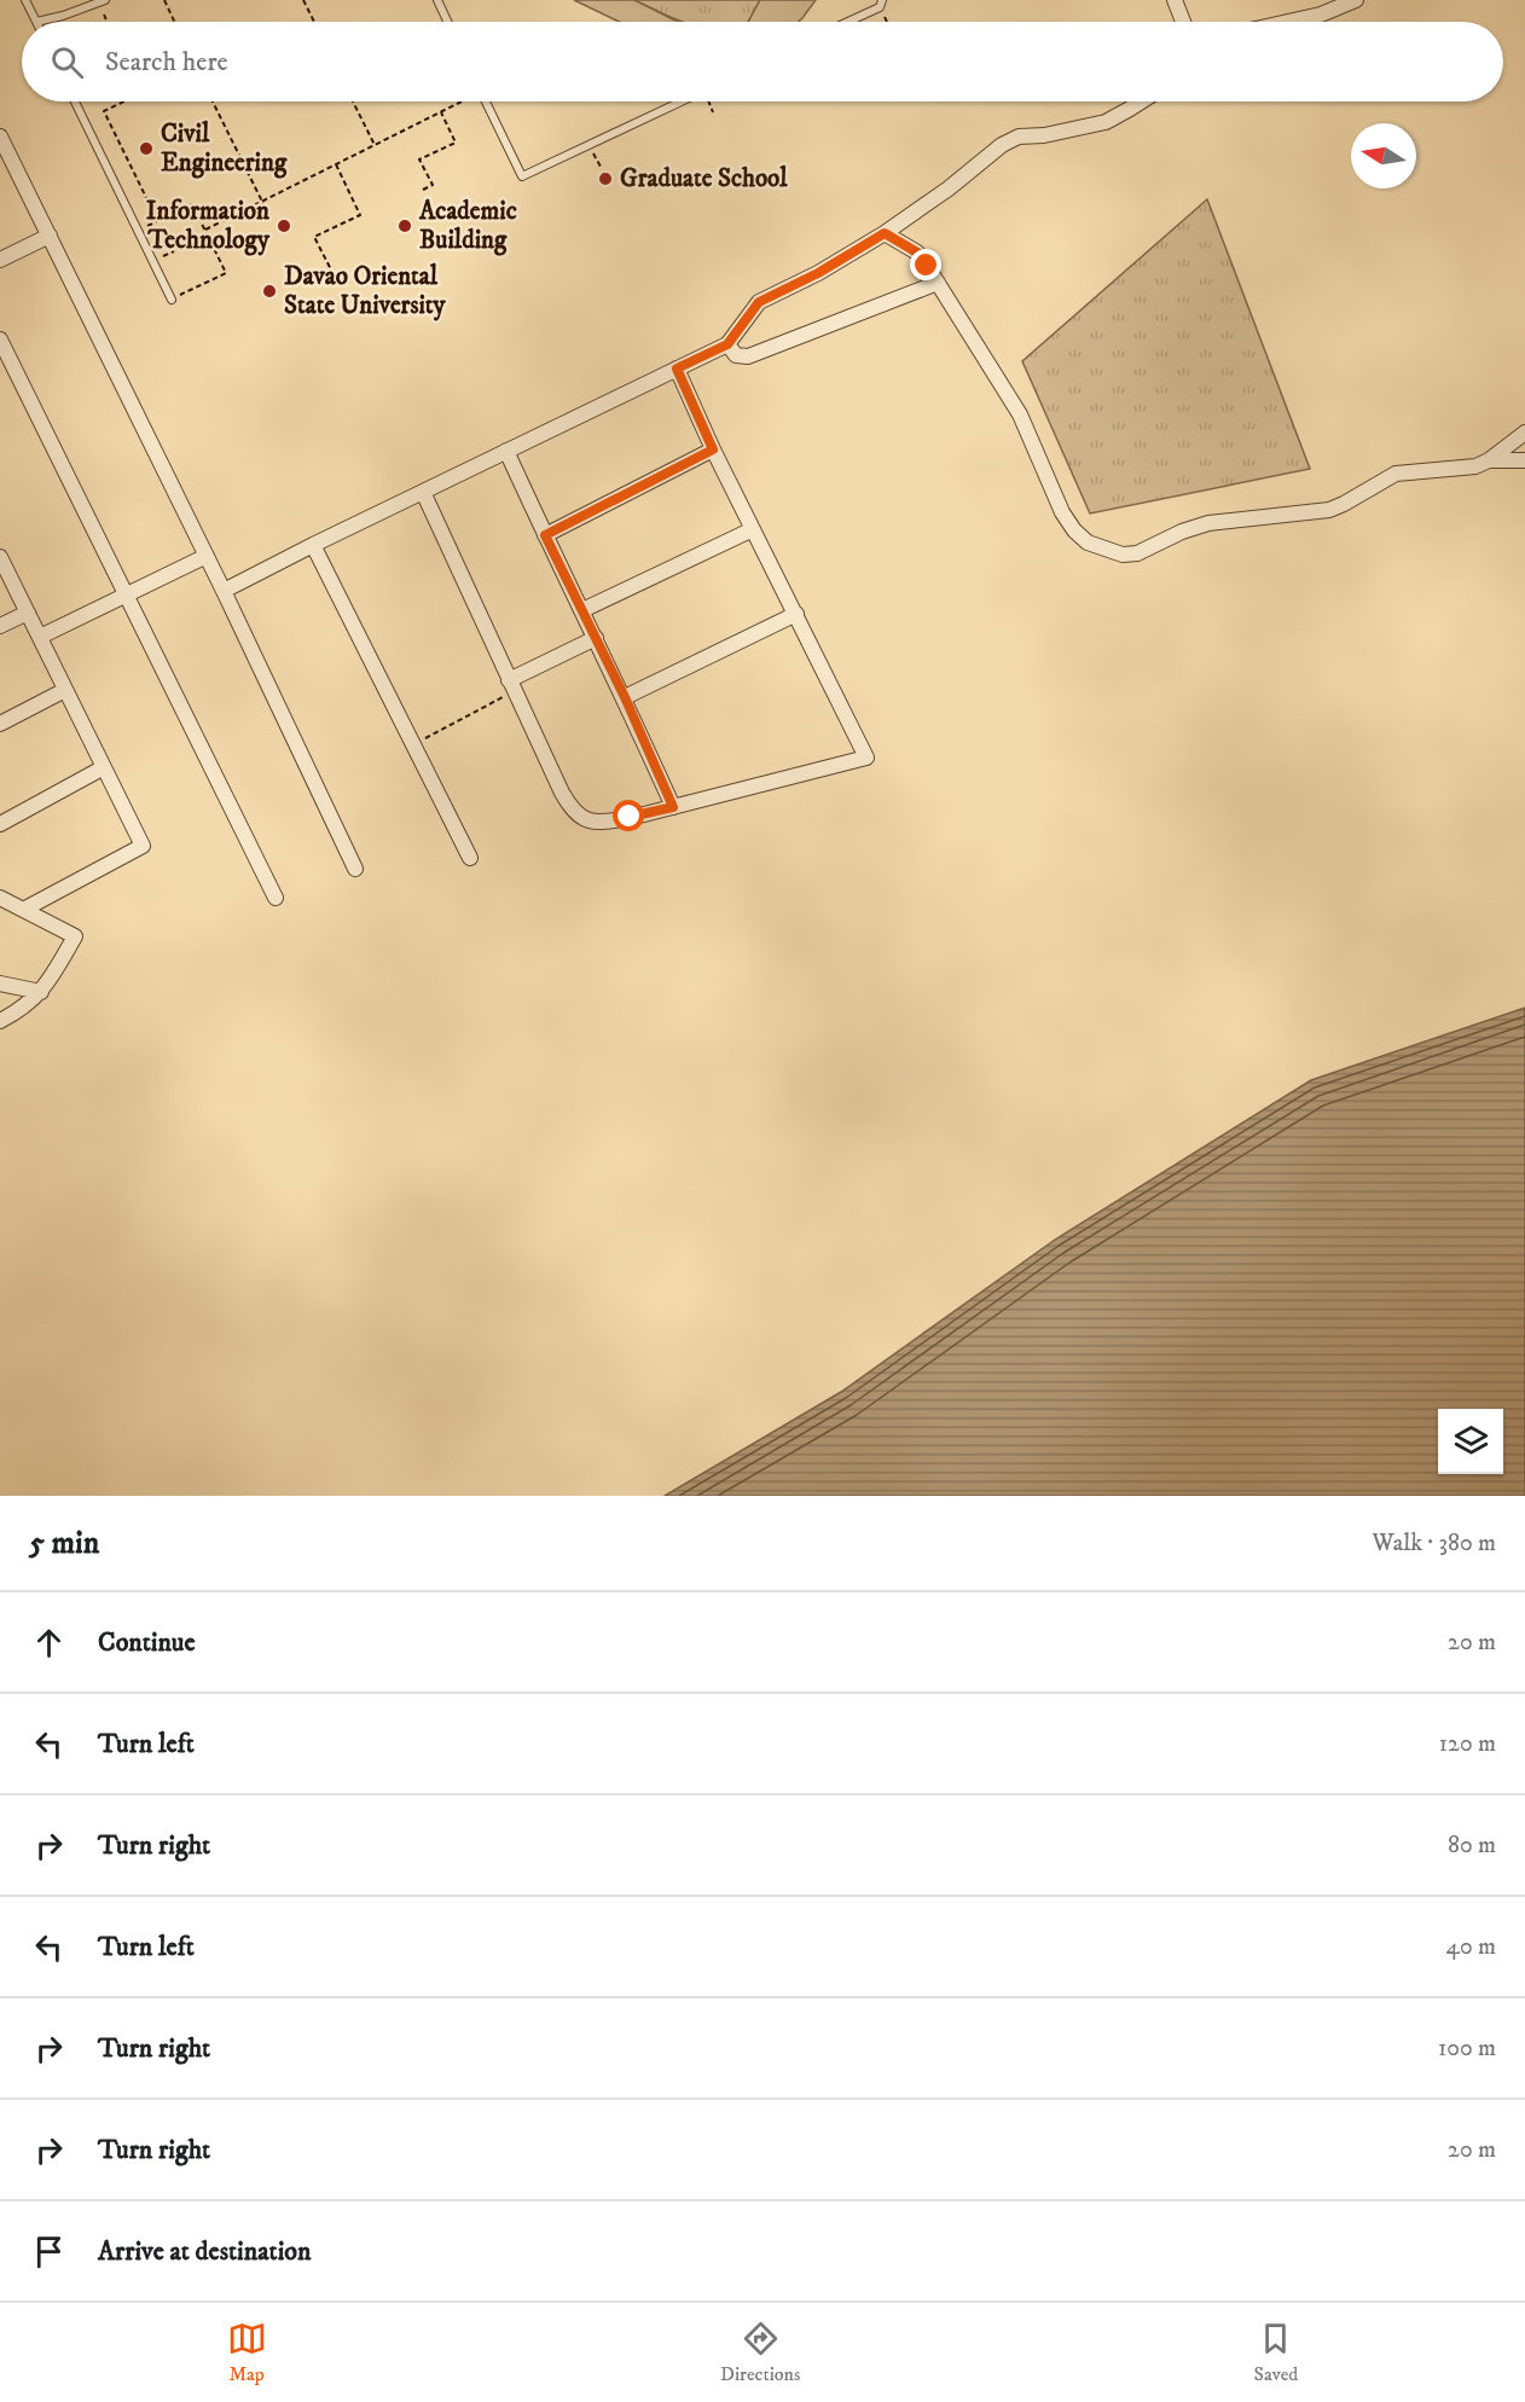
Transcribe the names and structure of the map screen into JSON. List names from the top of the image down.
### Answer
{
  "places": [
    "Civil Engineering",
    "Graduate School",
    "Information Technology",
    "Academic Building",
    "Davao Oriental State University"
  ],
  "north": "left",
  "page": {
    "search": "Search here",
    "heading": ["5 min", "Walk · 380 m"],
    "list": [
      ["Continue", "20 m"],
      ["Turn left", "120 m"],
      ["Turn right", "80 m"],
      ["Turn left", "40 m"],
      ["Turn right", "100 m"],
      ["Turn right", "20 m"],
      "Arrive at destination"
    ],
    "nav": ["Map", "Directions", "Saved"]
  }
}
